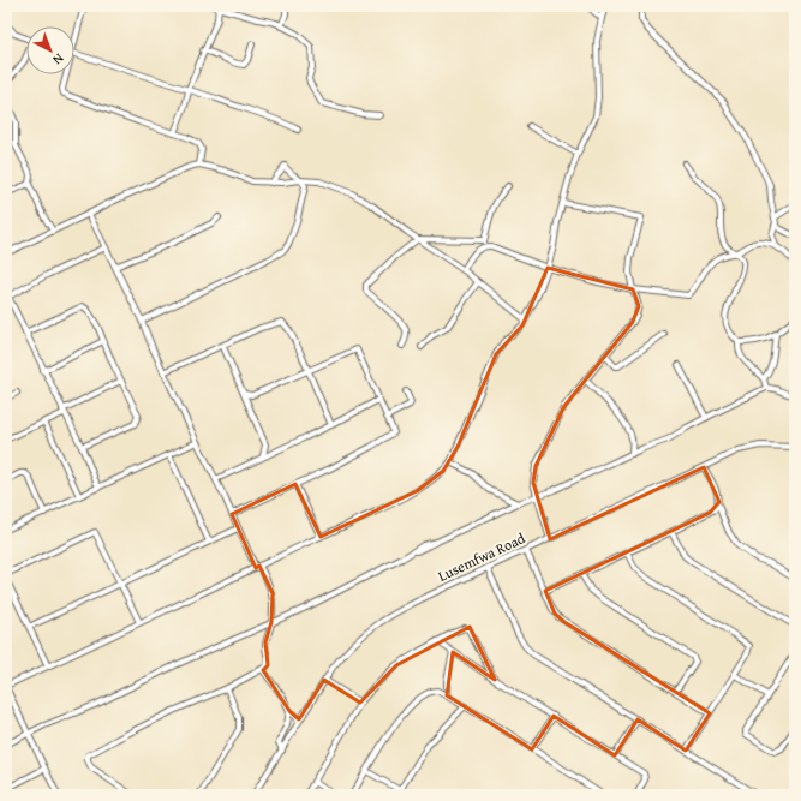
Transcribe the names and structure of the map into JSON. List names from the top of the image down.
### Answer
{
  "streets": {
    "street": ["Lusemfwa Road"]
  },
  "north": "bottom right"
}
